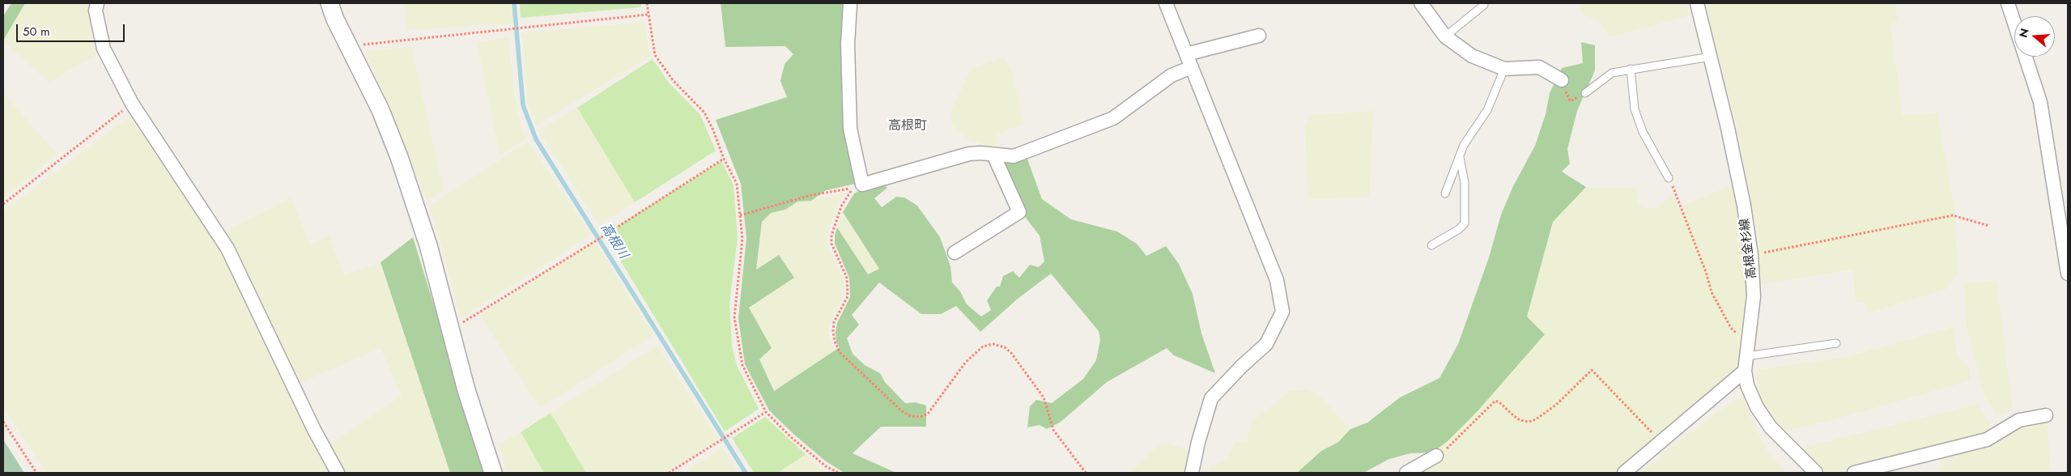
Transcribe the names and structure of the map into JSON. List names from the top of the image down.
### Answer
{
  "streets": {
    "street": ["高根金杉線"]
  },
  "districts": ["高根町"],
  "water": ["高根川"],
  "scale_bar": "50 m",
  "north": "left"
}
